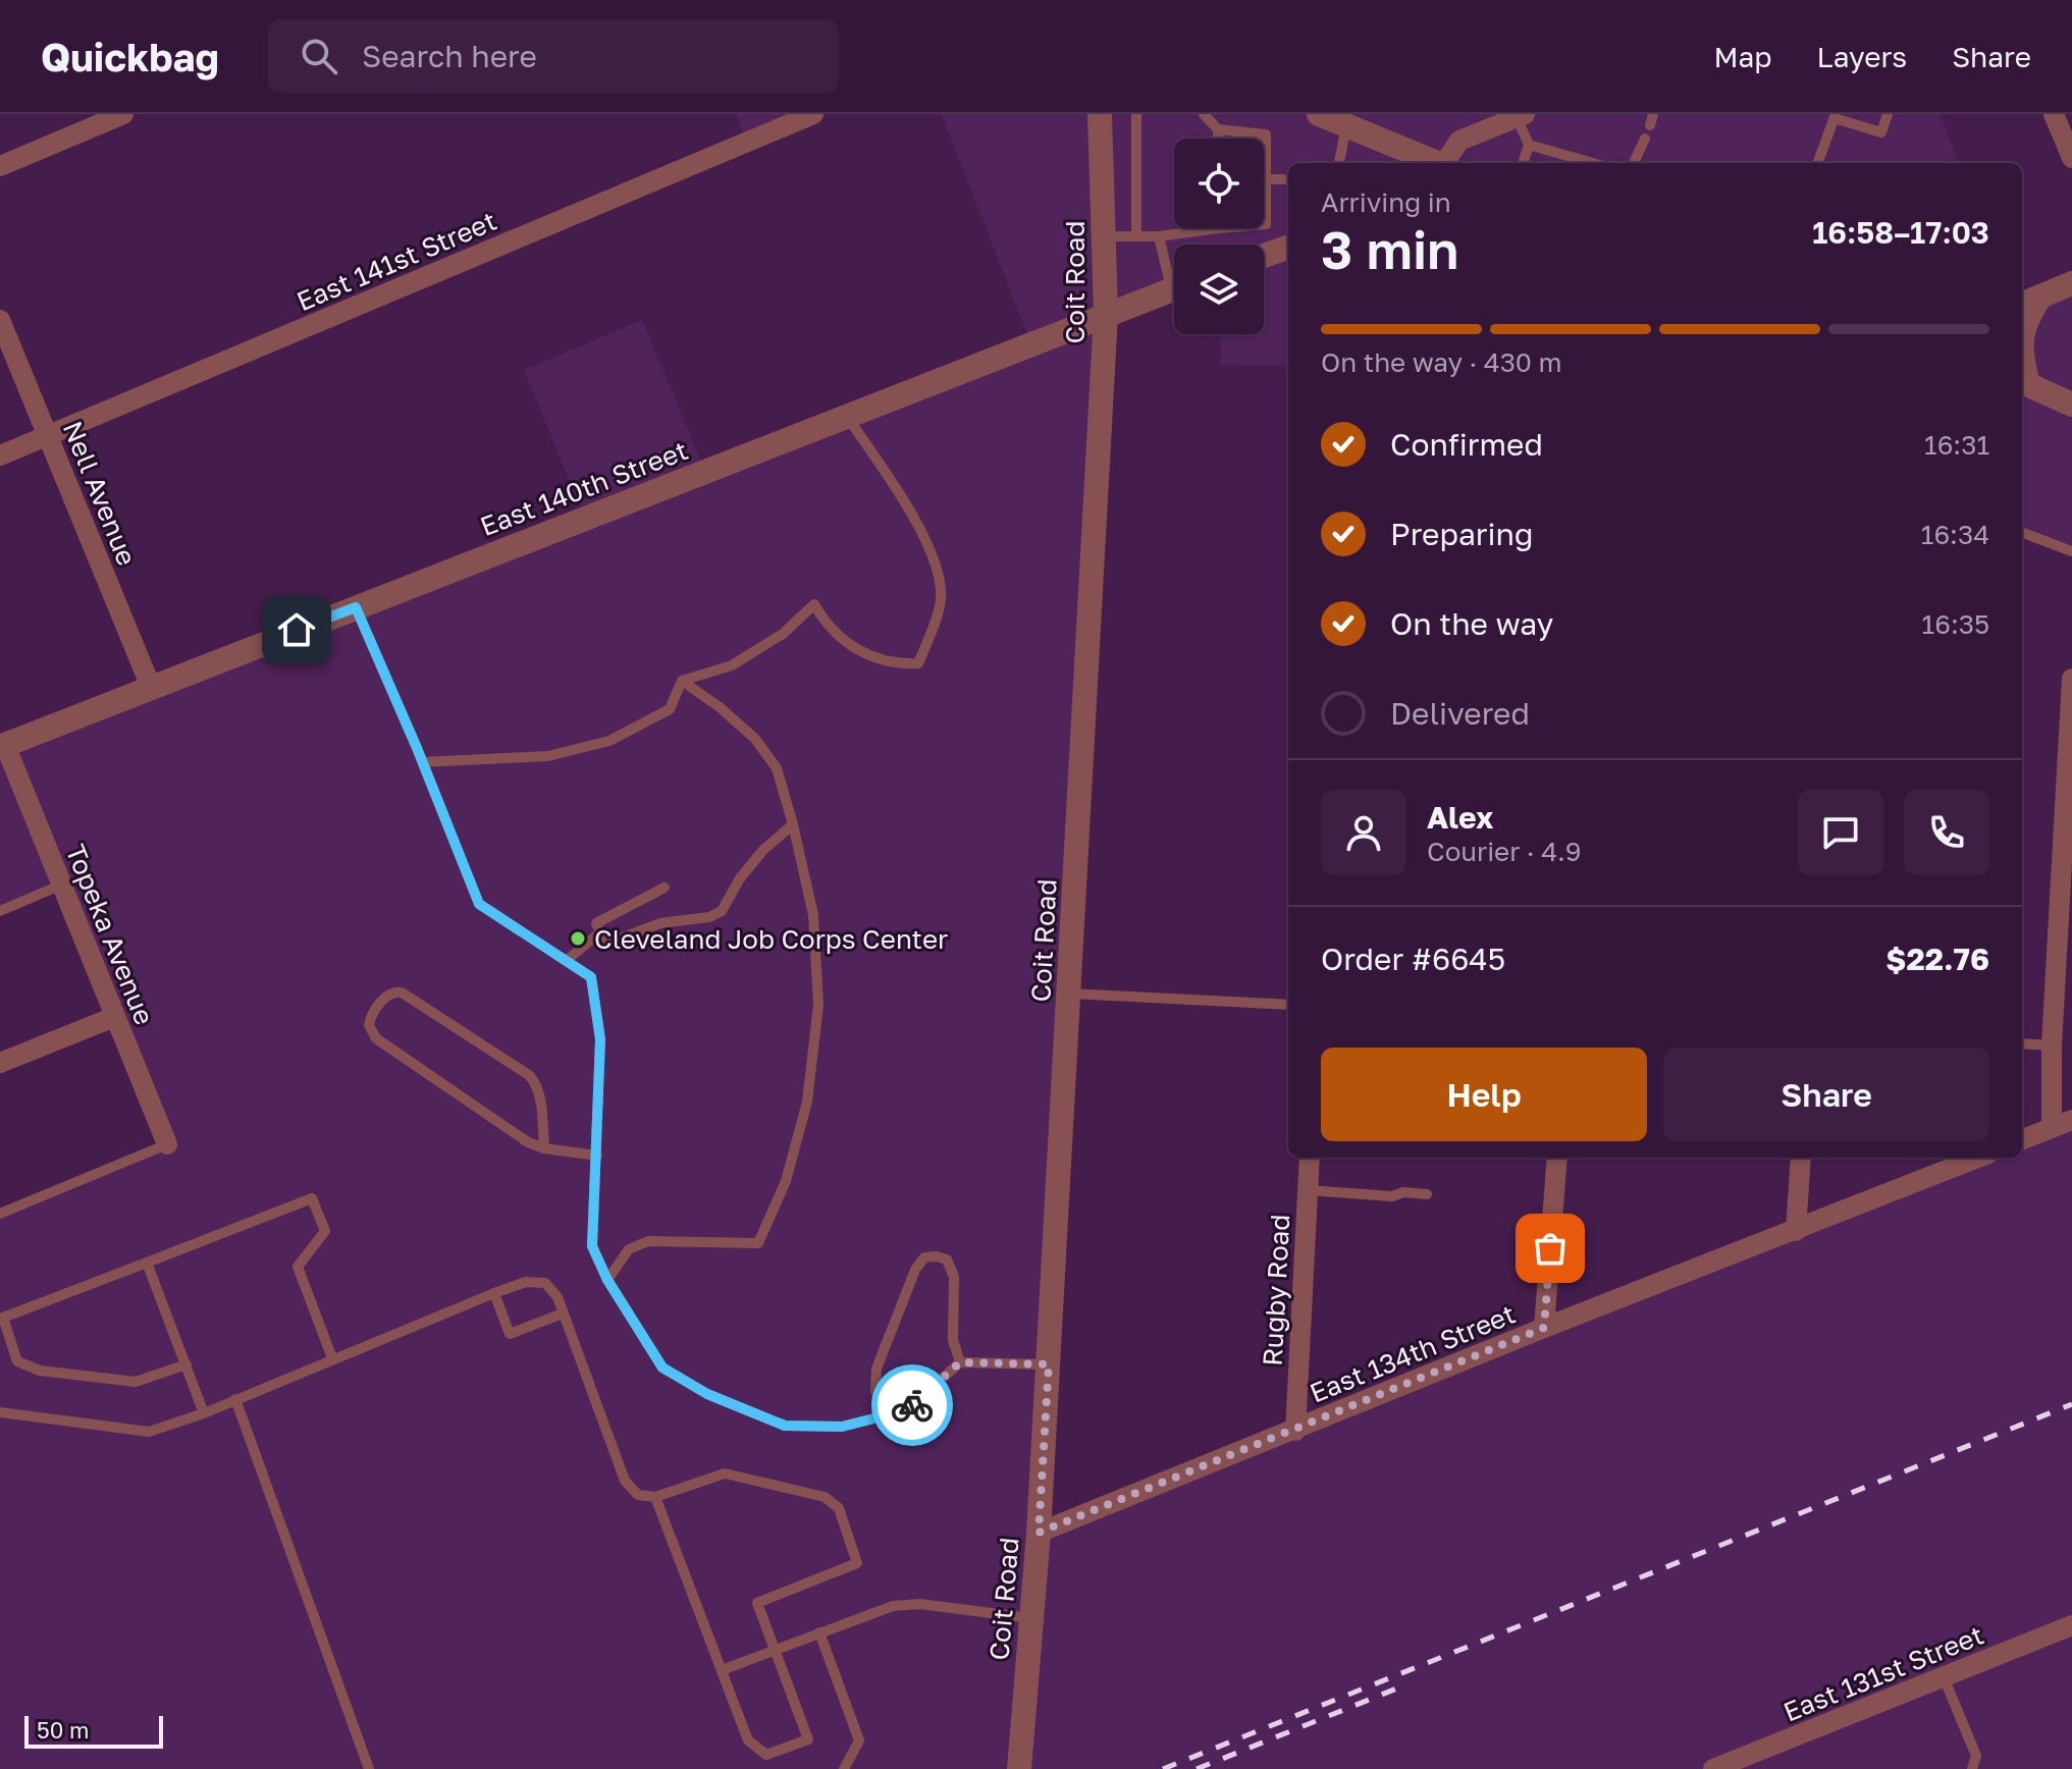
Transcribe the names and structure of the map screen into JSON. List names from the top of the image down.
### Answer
{
  "streets": {
    "street": [
      "East 141st Street",
      "Coit Road",
      "East 140th Street",
      "Nell Avenue",
      "Topeka Avenue",
      "Rugby Road",
      "East 134th Street",
      "East 131st Street"
    ]
  },
  "crossings": [
    ["East 141st Street", "Nell Avenue"],
    ["Coit Road", "East 140th Street"],
    ["Coit Road", "East 134th Street"],
    ["East 140th Street", "Nell Avenue"],
    ["East 140th Street", "Topeka Avenue"],
    ["Rugby Road", "East 134th Street"]
  ],
  "places": ["Cleveland Job Corps Center"],
  "scale_bar": "50 m",
  "page": {
    "header": "Quickbag",
    "search": "Search here",
    "nav": ["Map", "Layers", "Share"],
    "heading": ["3 min", "Arriving in", "16:58–17:03"],
    "panel": [
      "Alex",
      "Courier · 4.9",
      "Order #6645",
      "$22.76"
    ],
    "bar": "On the way · 430 m",
    "list": [
      ["Confirmed", "16:31"],
      ["Preparing", "16:34"],
      ["On the way", "16:35"],
      "Delivered"
    ],
    "buttons": ["Help", "Share"],
    "scale": "50 m"
  }
}
